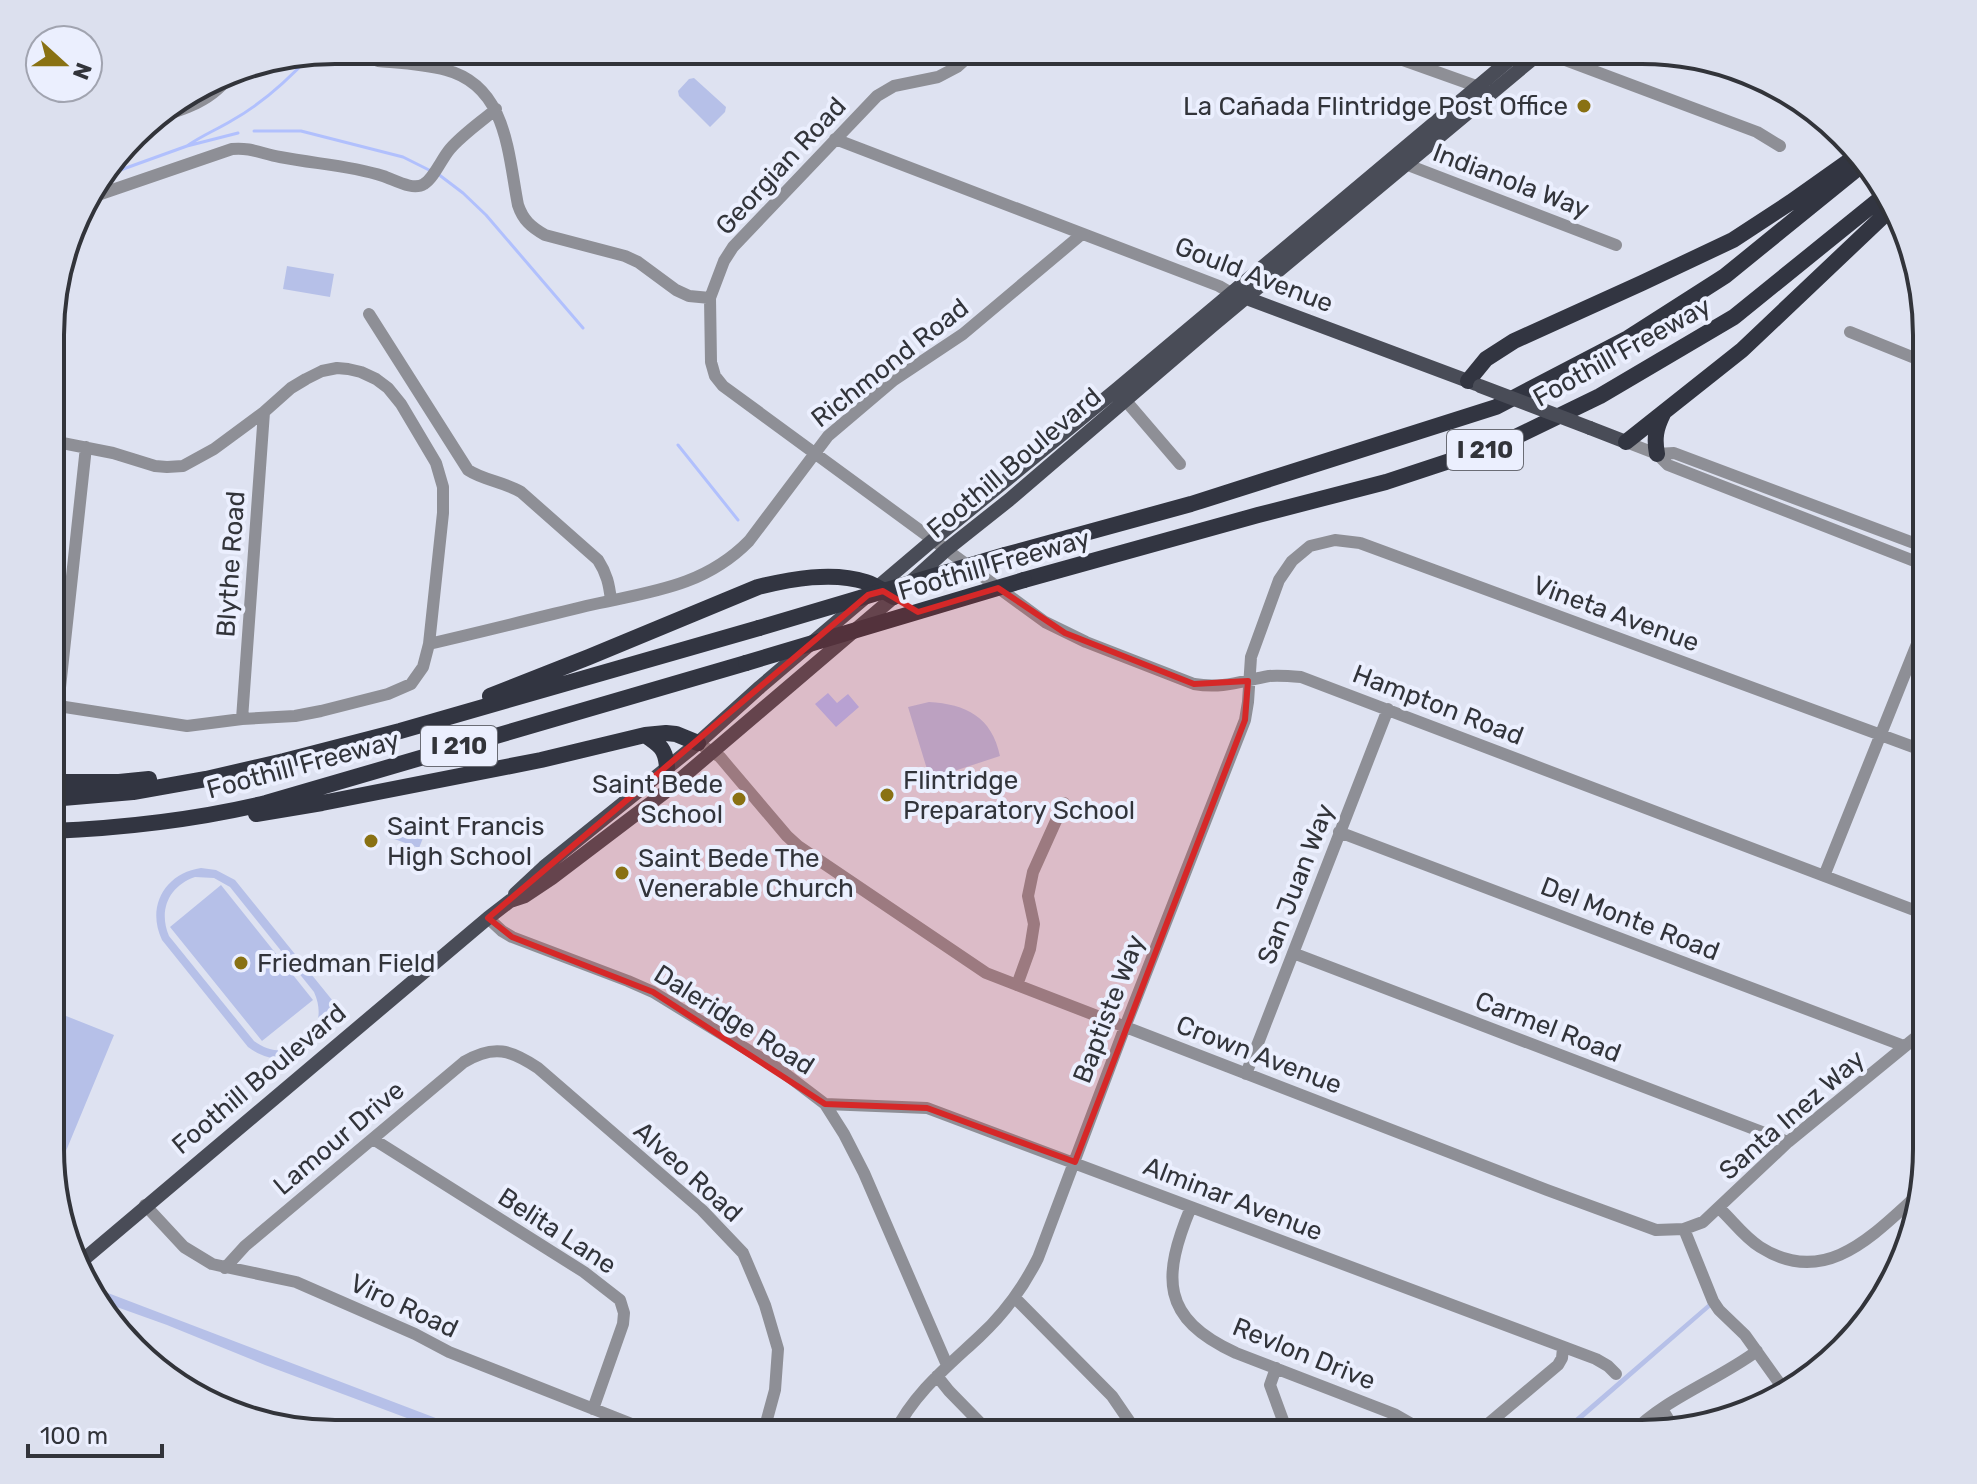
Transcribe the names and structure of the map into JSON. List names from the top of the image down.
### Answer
{
  "streets": {
    "highway": ["Foothill Freeway", "I 210"],
    "main road": ["Gould Avenue", "Foothill Boulevard"],
    "street": [
      "Georgian Road",
      "Indianola Way",
      "Richmond Road",
      "Blythe Road",
      "Vineta Avenue",
      "Hampton Road",
      "San Juan Way",
      "Del Monte Road",
      "Baptiste Way",
      "Daleridge Road",
      "Carmel Road",
      "Crown Avenue",
      "Santa Inez Way",
      "Lamour Drive",
      "Alveo Road",
      "Alminar Avenue",
      "Belita Lane",
      "Viro Road",
      "Revlon Drive"
    ]
  },
  "crossings": [
    ["Georgian Road", "Gould Avenue"],
    ["Georgian Road", "Richmond Road"],
    ["Georgian Road", "Foothill Boulevard"],
    ["Georgian Road", "Hampton Road"],
    ["Indianola Way", "Foothill Boulevard"],
    ["Gould Avenue", "Richmond Road"],
    ["Gould Avenue", "Foothill Boulevard"],
    ["Foothill Boulevard", "Hampton Road"],
    ["Foothill Boulevard", "Daleridge Road"],
    ["Foothill Boulevard", "Crown Avenue"],
    ["Foothill Boulevard", "Viro Road"],
    ["Vineta Avenue", "Baptiste Way"],
    ["Hampton Road", "San Juan Way"],
    ["Hampton Road", "Baptiste Way"],
    ["San Juan Way", "Del Monte Road"],
    ["San Juan Way", "Carmel Road"],
    ["San Juan Way", "Crown Avenue"],
    ["Del Monte Road", "Santa Inez Way"],
    ["Baptiste Way", "Daleridge Road"],
    ["Baptiste Way", "Crown Avenue"],
    ["Baptiste Way", "Alminar Avenue"],
    ["Daleridge Road", "Alminar Avenue"],
    ["Carmel Road", "Santa Inez Way"],
    ["Crown Avenue", "Santa Inez Way"],
    ["Lamour Drive", "Alveo Road"],
    ["Lamour Drive", "Belita Lane"],
    ["Lamour Drive", "Viro Road"],
    ["Alminar Avenue", "Revlon Drive"],
    ["Belita Lane", "Viro Road"]
  ],
  "places": [
    "La Cañada Flintridge Post Office",
    "Flintridge Preparatory School",
    "Saint Bede School",
    "Saint Francis High School",
    "Saint Bede The Venerable Church",
    "Friedman Field"
  ],
  "scale_bar": "100 m",
  "north": "right"
}
